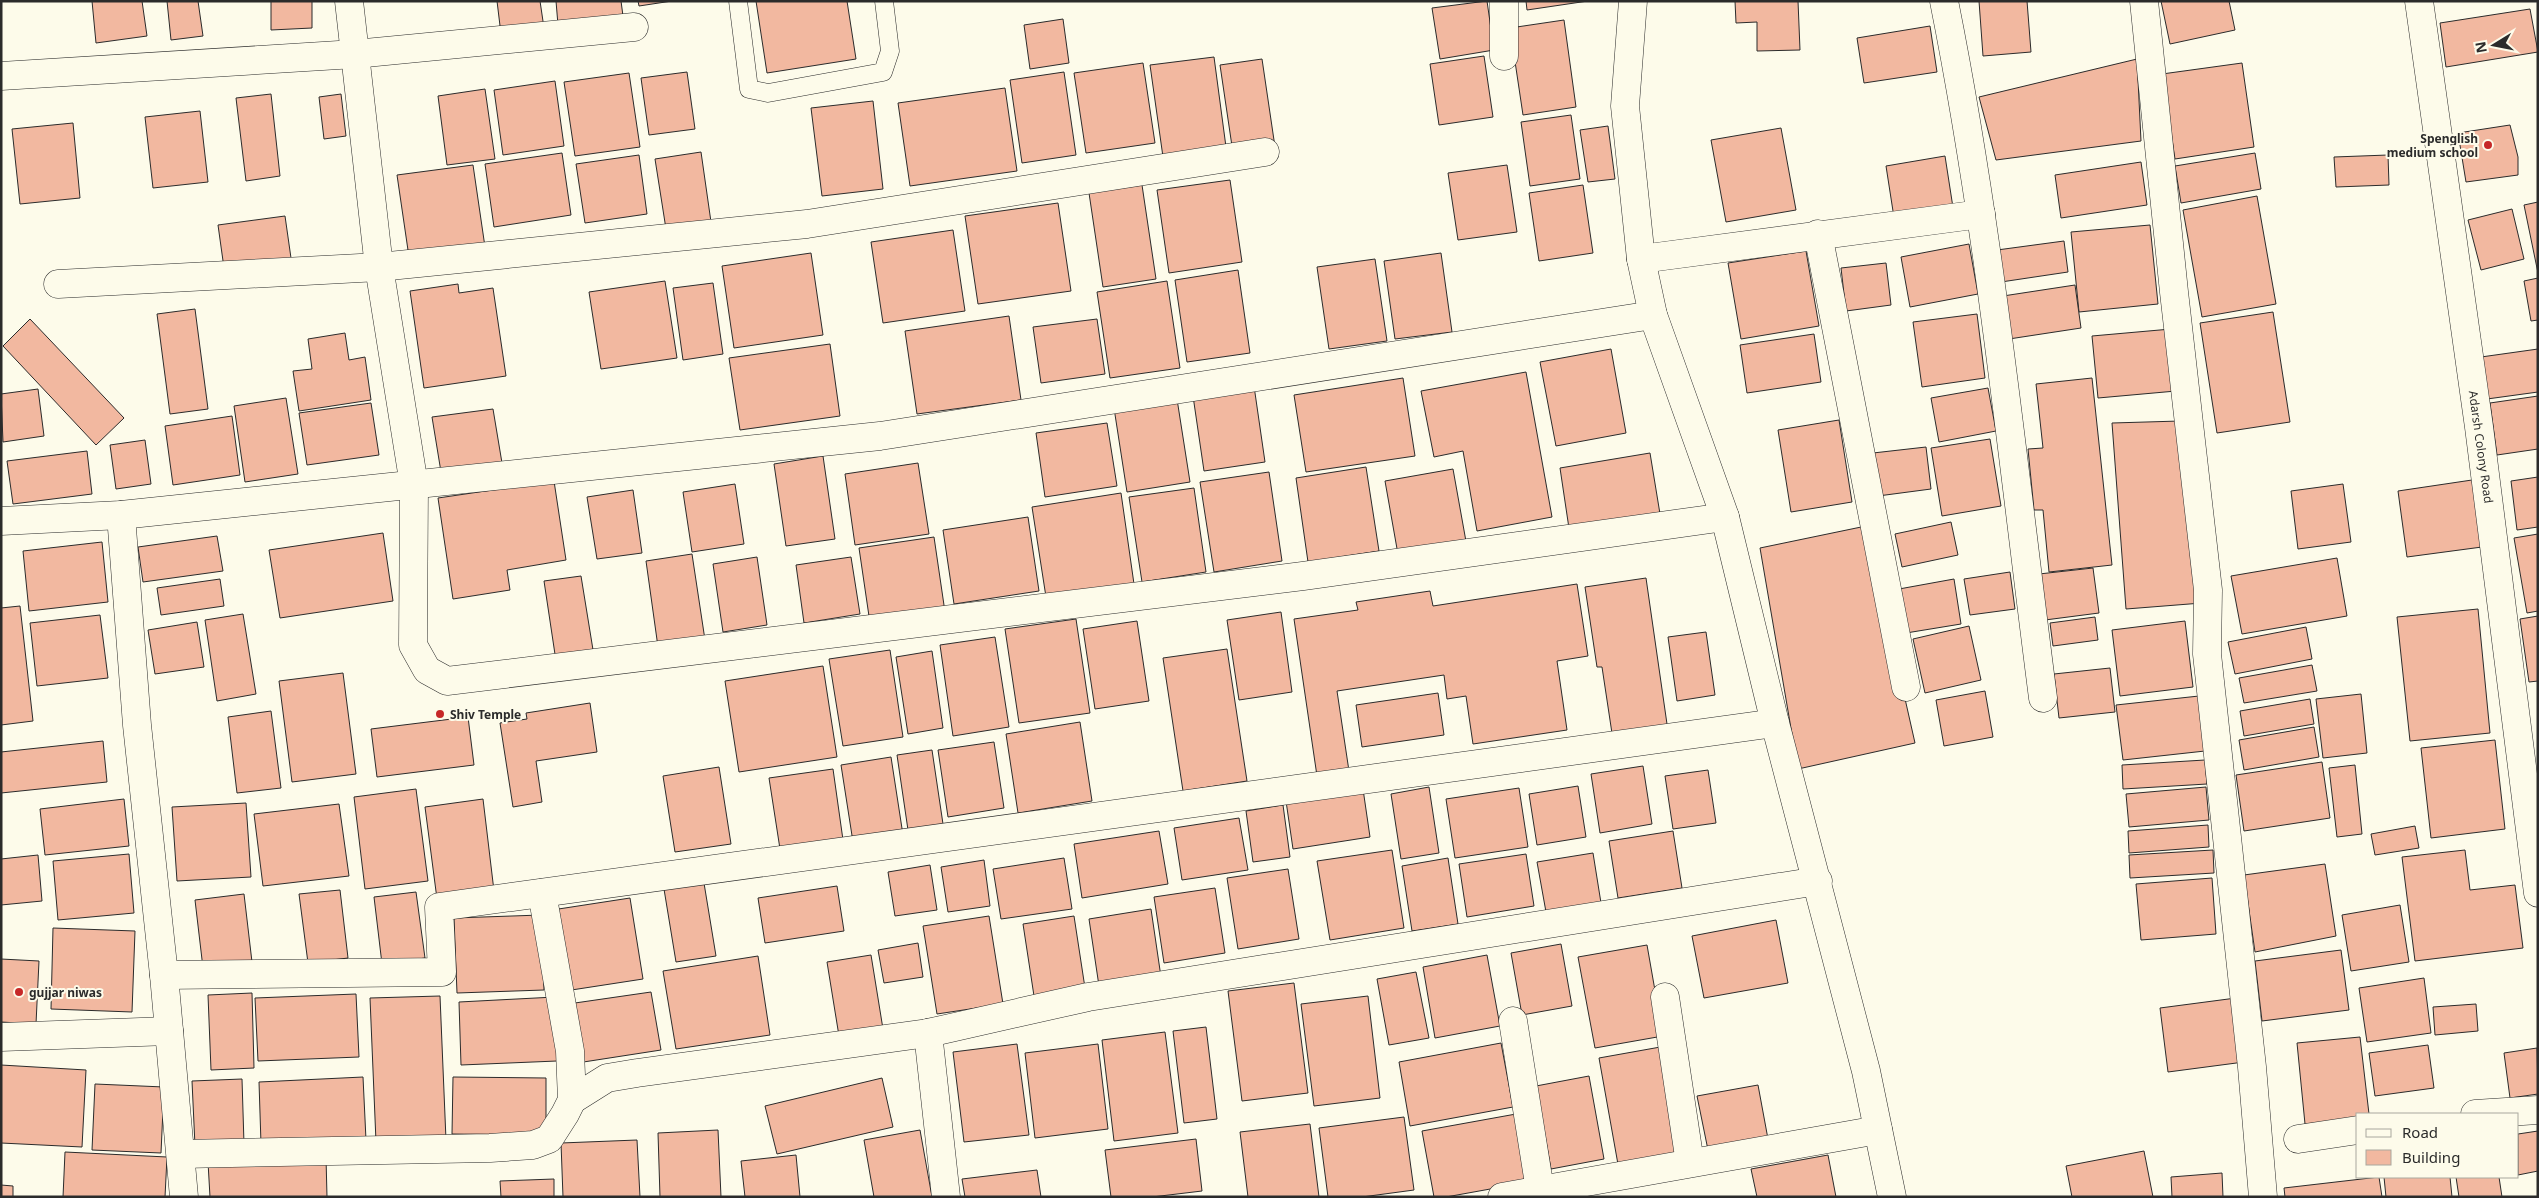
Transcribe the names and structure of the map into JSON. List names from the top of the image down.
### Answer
{
  "streets": {
    "street": ["Adarsh Colony Road"]
  },
  "places": ["Spenglish medium school", "Shiv Temple", "gujjar niwas"],
  "legend": ["Road", "Building"],
  "north": "left"
}
